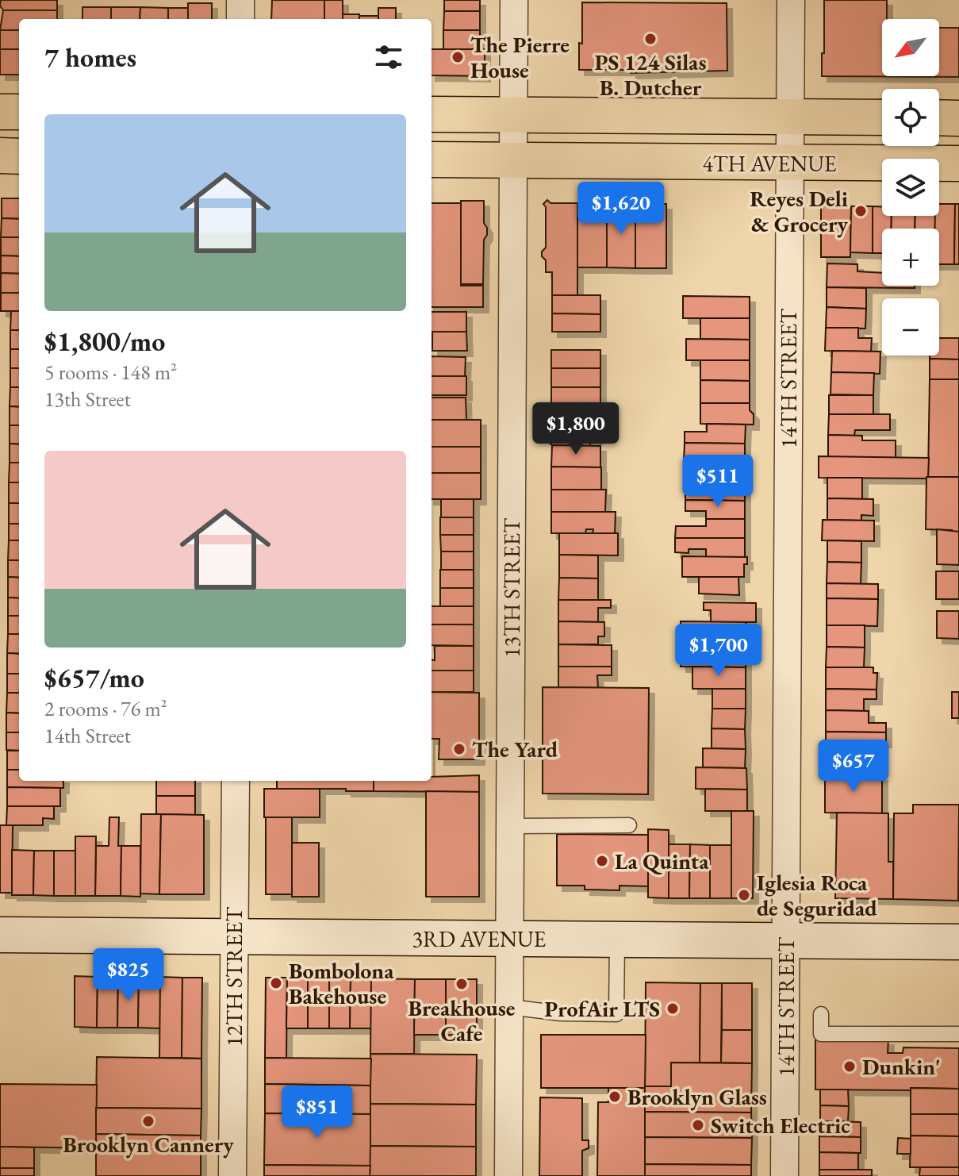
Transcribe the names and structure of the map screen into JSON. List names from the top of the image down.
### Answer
{
  "streets": {
    "main road": ["4TH AVENUE", "3RD AVENUE"],
    "street": ["14TH STREET", "13TH STREET", "12TH STREET"]
  },
  "crossings": [
    ["4TH AVENUE", "14TH STREET"],
    ["4TH AVENUE", "13TH STREET"],
    ["14TH STREET", "3RD AVENUE"],
    ["13TH STREET", "3RD AVENUE"],
    ["3RD AVENUE", "12TH STREET"]
  ],
  "places": [
    "PS 124 Silas B. Dutcher",
    "The Pierre House",
    "Reyes Deli & Grocery",
    "The Yard",
    "La Quinta",
    "Iglesia Roca de Seguridad",
    "Bombolona Bakehouse",
    "Breakhouse Cafe",
    "ProfAir LTS",
    "Dunkin'",
    "Brooklyn Glass",
    "Brooklyn Cannery",
    "Switch Electric"
  ],
  "north": "bottom left",
  "page": {
    "map_buttons": ["+", "−"],
    "heading": "7 homes",
    "list": [
      {
        "name": "$1,800/mo",
        "note": "5 rooms · 148 m² · 13th Street"
      },
      {
        "name": "$657/mo",
        "note": "2 rooms · 76 m² · 14th Street"
      }
    ],
    "price": [
      "$1,620",
      "$1,800",
      "$511",
      "$1,700",
      "$657",
      "$825",
      "$851"
    ]
  }
}
